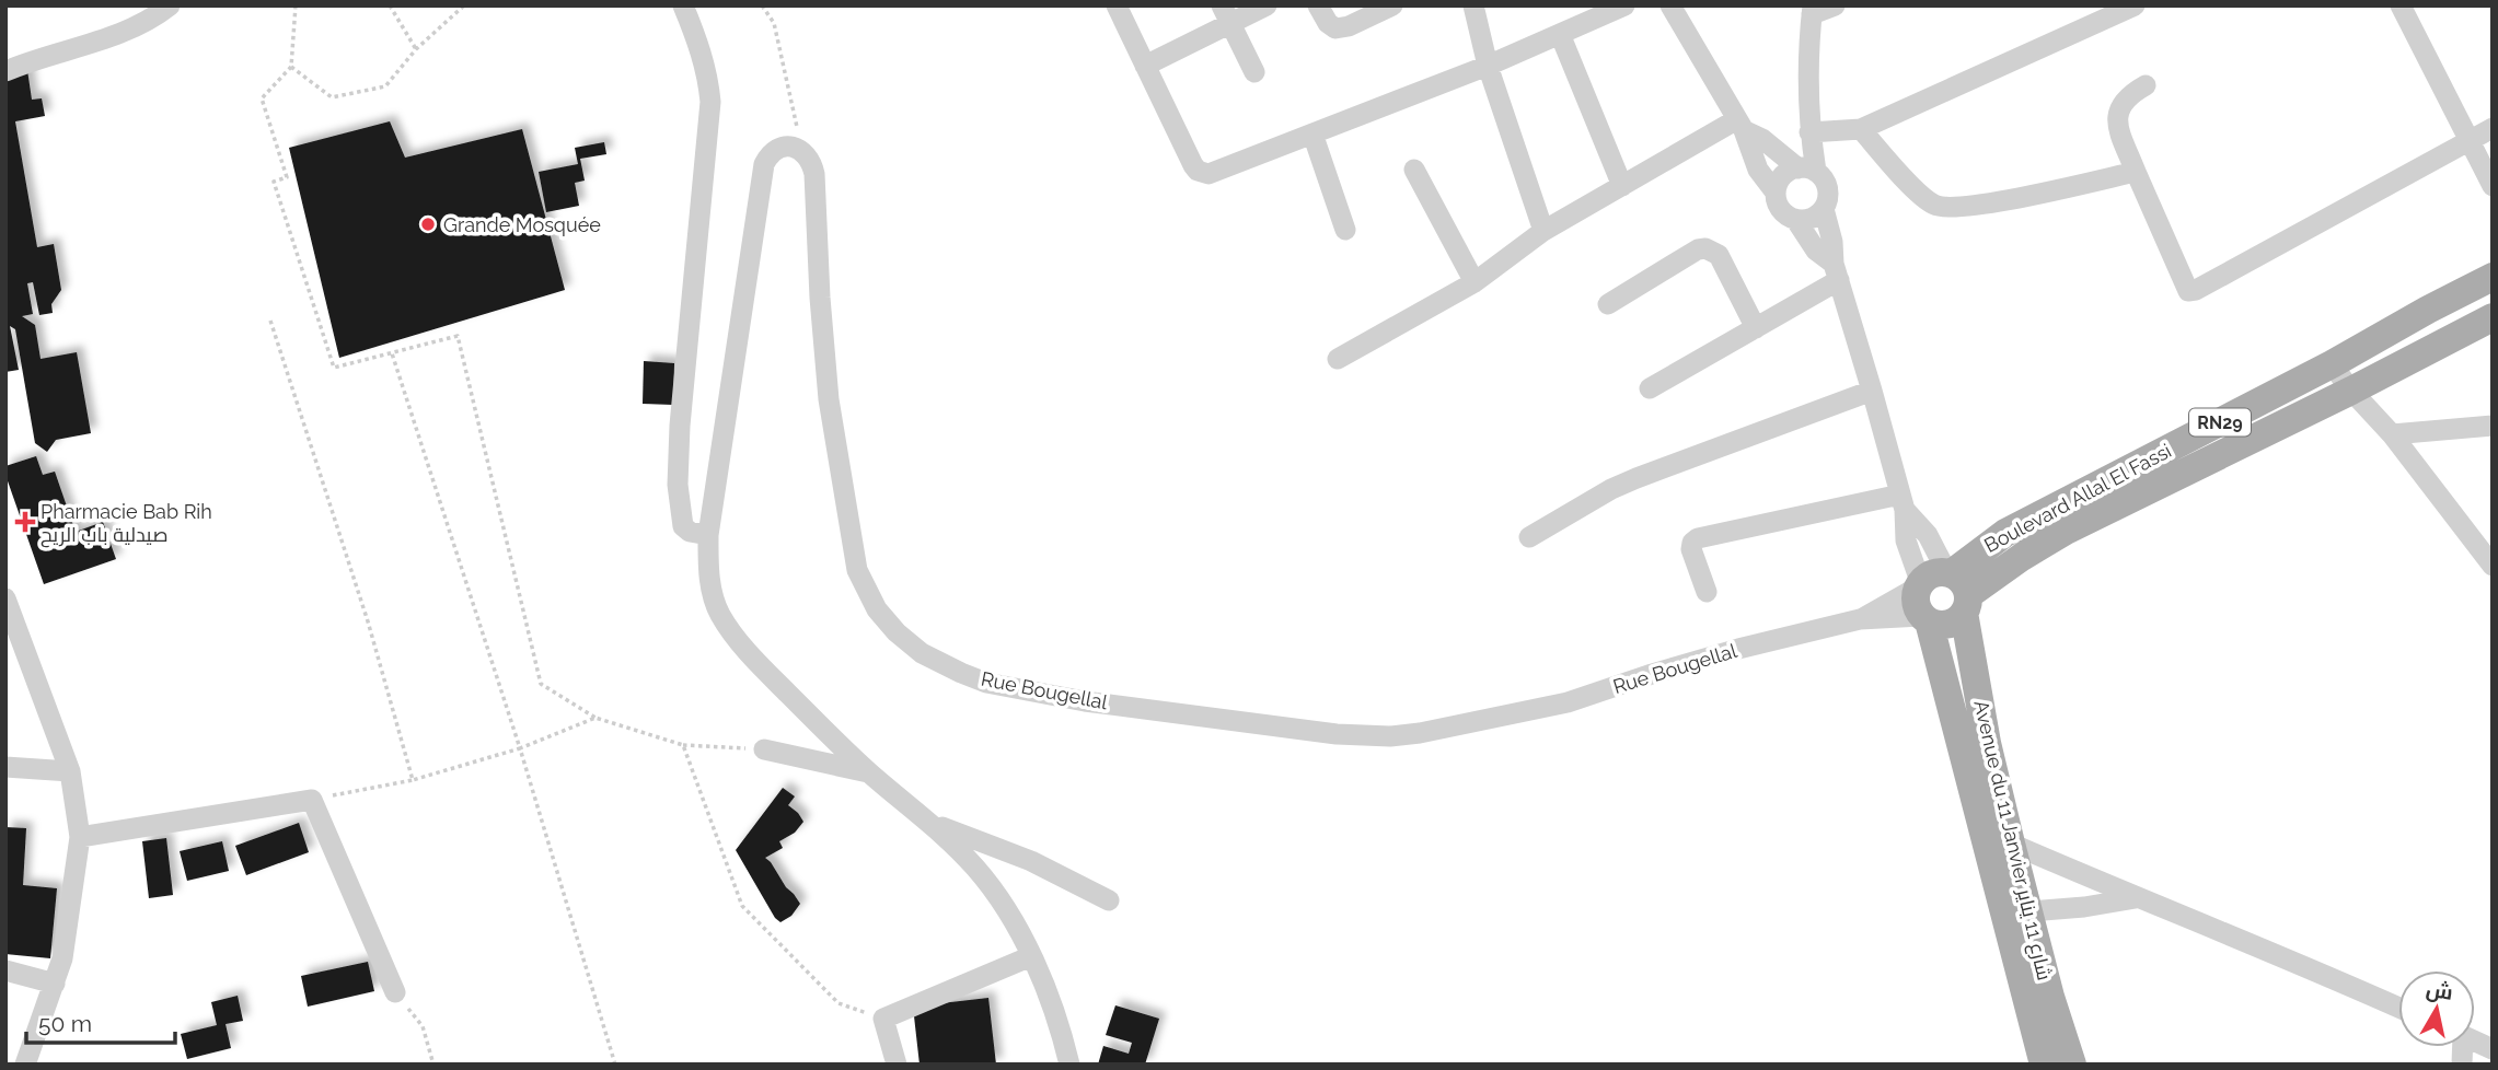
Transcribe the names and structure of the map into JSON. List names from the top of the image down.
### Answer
{
  "streets": {
    "main road": ["RN29", "Boulevard Allal El Fassi", "Avenue du 11 Janvier شارع 11 يناير"],
    "street": ["Rue Bougellal"]
  },
  "crossings": [
    ["Boulevard Allal El Fassi", "Rue Bougellal"],
    ["Boulevard Allal El Fassi", "Avenue du 11 Janvier شارع 11 يناير"],
    ["Rue Bougellal", "Avenue du 11 Janvier شارع 11 يناير"]
  ],
  "places": {
    "other": ["Grande Mosquée"],
    "health": ["Pharmacie Bab Rih صيدلية باب الريح"]
  },
  "scale_bar": "50 m",
  "north": "top"
}
